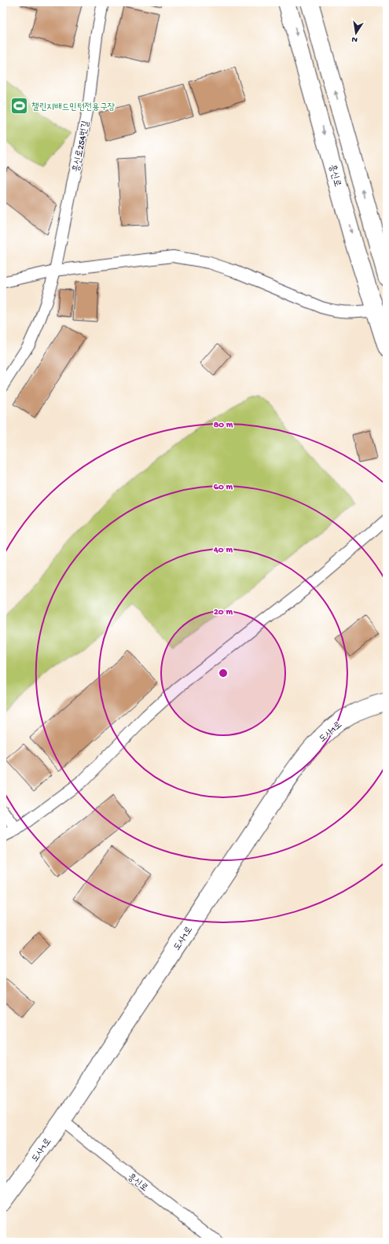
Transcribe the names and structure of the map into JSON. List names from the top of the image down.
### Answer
{
  "streets": {
    "main road": ["흥신로", "도사1로"],
    "lane": ["흥신로254번길"]
  },
  "crossings": [
    ["흥신로", "도사1로"]
  ],
  "places": {
    "sports": ["챌린지배드민턴전용구장"]
  },
  "north": "bottom",
  "rings": [
    "80 m",
    "60 m",
    "40 m",
    "20 m"
  ]
}
